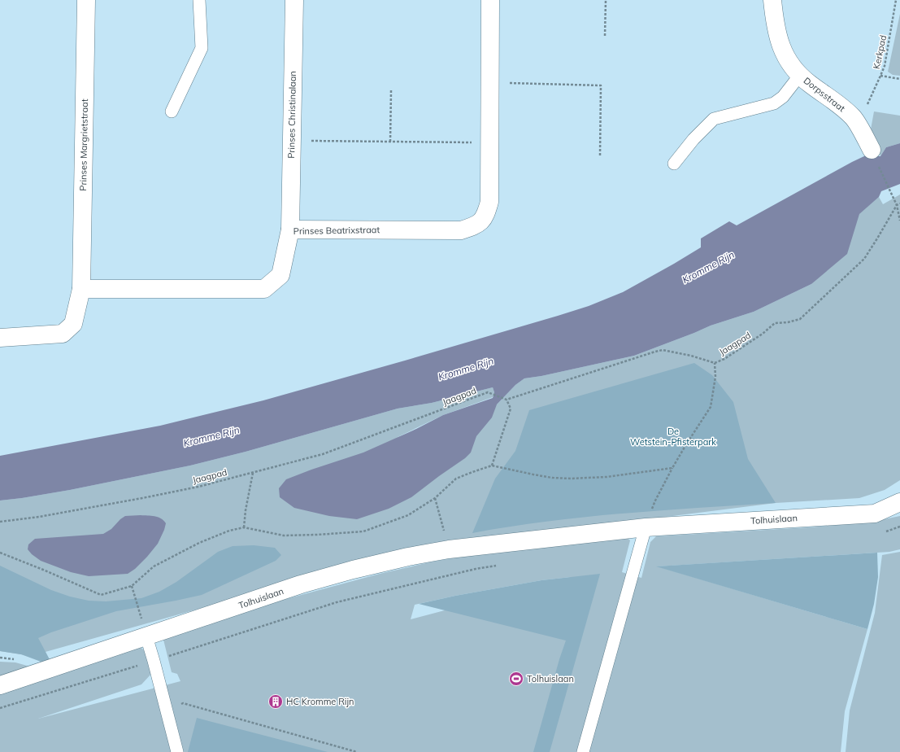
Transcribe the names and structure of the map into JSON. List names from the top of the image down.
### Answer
{
  "streets": {
    "street": [
      "Dorpsstraat",
      "Prinses Christinalaan",
      "Prinses Margrietstraat",
      "Prinses Beatrixstraat",
      "Tolhuislaan"
    ],
    "path": ["Kerkpad", "Jaagpad"]
  },
  "crossings": [
    ["Kerkpad", "Dorpsstraat"],
    ["Prinses Christinalaan", "Prinses Beatrixstraat"],
    ["Prinses Margrietstraat", "Prinses Beatrixstraat"]
  ],
  "water": ["Kromme Rijn"],
  "parks": ["De Wetstein-Pfisterpark"],
  "places": {
    "sports": ["Tolhuislaan"],
    "building": ["HC Kromme Rijn"]
  }
}
